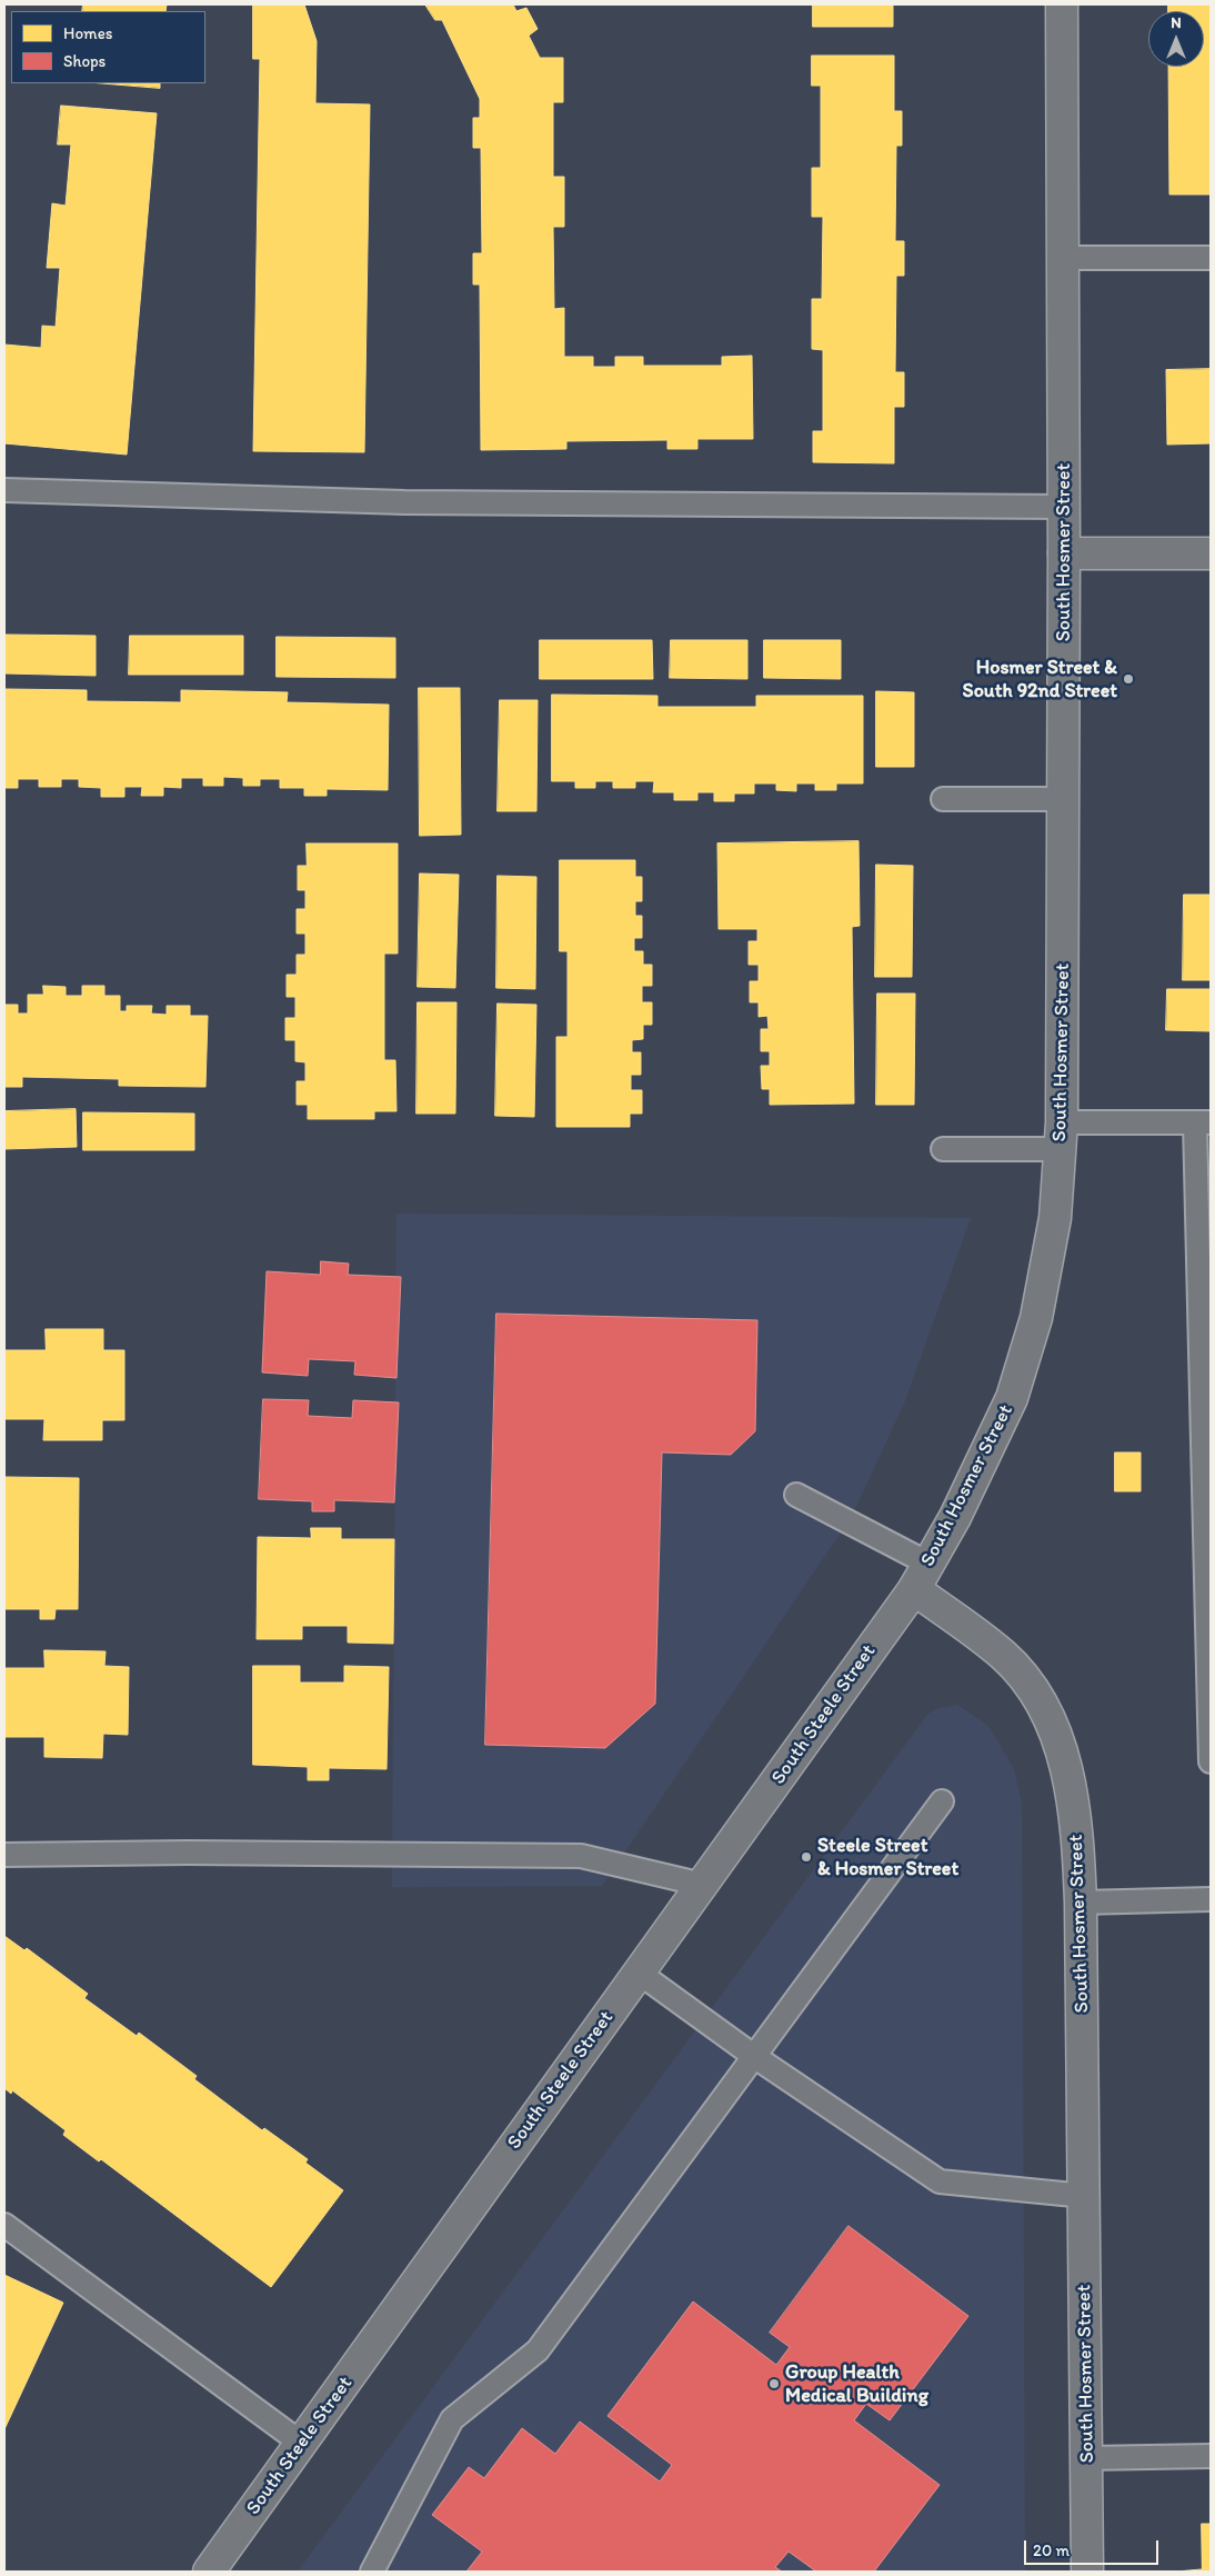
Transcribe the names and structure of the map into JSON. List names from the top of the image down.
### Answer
{
  "streets": {
    "main road": ["South Hosmer Street", "South Steele Street"]
  },
  "crossings": [
    ["South Hosmer Street", "South Steele Street"]
  ],
  "places": ["Hosmer Street & South 92nd Street", "Steele Street & Hosmer Street", "Group Health Medical Building"],
  "legend": ["Homes", "Shops"],
  "scale_bar": "20 m",
  "north": "top"
}
